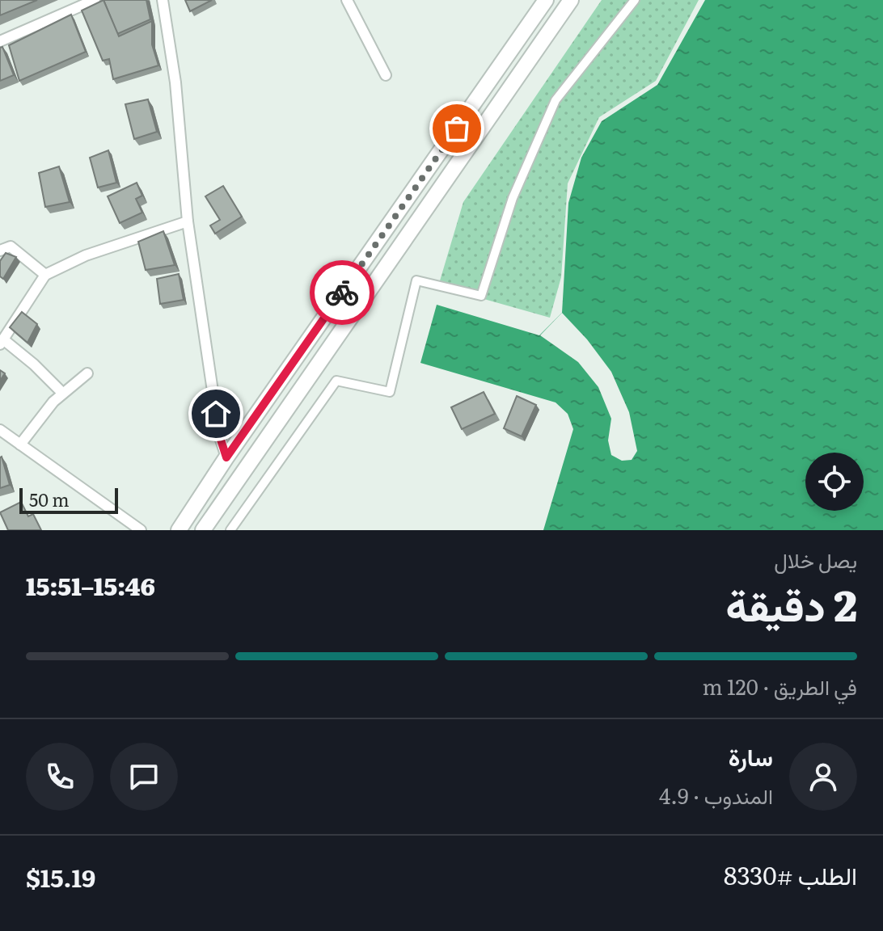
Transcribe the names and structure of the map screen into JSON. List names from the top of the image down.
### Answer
{
  "scale_bar": "50 m",
  "page": {
    "scale": "50 m",
    "heading": ["2 دقيقة", "يصل خلال", "15:46–15:51"],
    "panel": [
      "سارة",
      "المندوب · 4.9",
      "الطلب #8330",
      "$15.19"
    ],
    "bar": "في الطريق · 120 m"
  }
}
